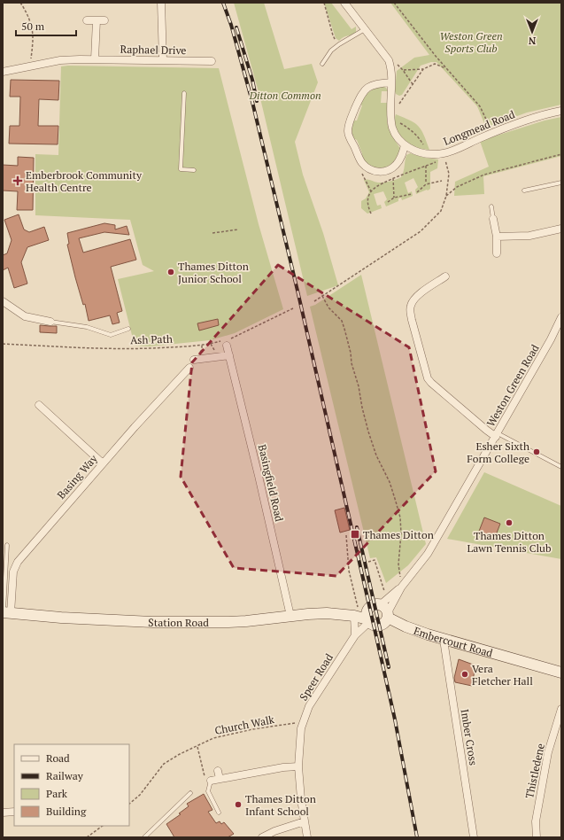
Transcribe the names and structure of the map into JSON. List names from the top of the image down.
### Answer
{
  "streets": {
    "main road": ["Station Road", "Embercourt Road"],
    "street": [
      "Raphael Drive",
      "Longmead Road",
      "Weston Green Road",
      "Basing Way",
      "Basingfield Road",
      "Speer Road",
      "Imber Cross",
      "Thistledene"
    ],
    "path": ["Ash Path", "Church Walk"]
  },
  "crossings": [
    ["Ash Path", "Basingfield Road"],
    ["Weston Green Road", "Station Road"],
    ["Weston Green Road", "Embercourt Road"],
    ["Weston Green Road", "Speer Road"],
    ["Basing Way", "Station Road"],
    ["Basingfield Road", "Station Road"],
    ["Station Road", "Embercourt Road"],
    ["Station Road", "Speer Road"],
    ["Embercourt Road", "Speer Road"],
    ["Embercourt Road", "Imber Cross"],
    ["Speer Road", "Church Walk"]
  ],
  "parks": ["Weston Green Sports Club", "Ditton Common"],
  "places": {
    "health": ["Emberbrook Community Health Centre"],
    "other": [
      "Thames Ditton Junior School",
      "Esher Sixth Form College",
      "Thames Ditton Lawn Tennis Club",
      "Vera Fletcher Hall",
      "Thames Ditton Infant School"
    ],
    "transit": ["Thames Ditton"]
  },
  "legend": [
    "Road",
    "Railway",
    "Park",
    "Building"
  ],
  "scale_bar": "50 m",
  "north": "bottom"
}
